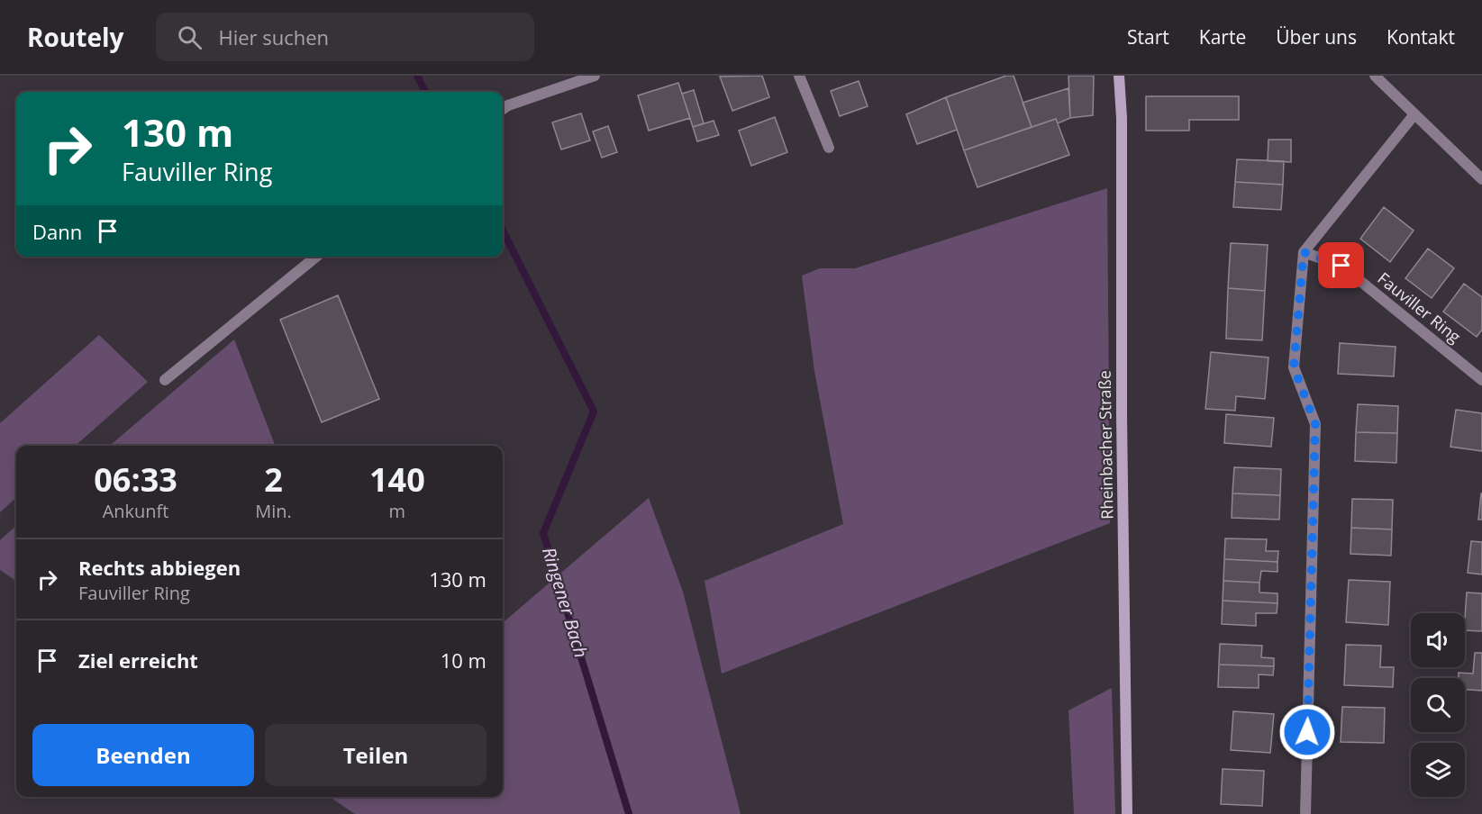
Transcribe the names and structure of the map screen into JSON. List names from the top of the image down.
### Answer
{
  "streets": {
    "main road": ["Rheinbacher Straße"],
    "street": ["Fauviller Ring"]
  },
  "water": ["Ringener Bach"],
  "page": {
    "header": "Routely",
    "search": "Hier suchen",
    "nav": [
      "Start",
      "Karte",
      "Über uns",
      "Kontakt"
    ],
    "turn": ["130 m", "Fauviller Ring"],
    "then": "Dann",
    "eta": [
      "06:33",
      "Ankunft",
      "2",
      "Min.",
      "140",
      "m"
    ],
    "list": [
      {
        "name": "Rechts abbiegen",
        "note": "Fauviller Ring",
        "value": "130 m"
      },
      {
        "name": "Ziel erreicht",
        "value": "10 m"
      }
    ],
    "buttons": ["Beenden", "Teilen"]
  }
}
